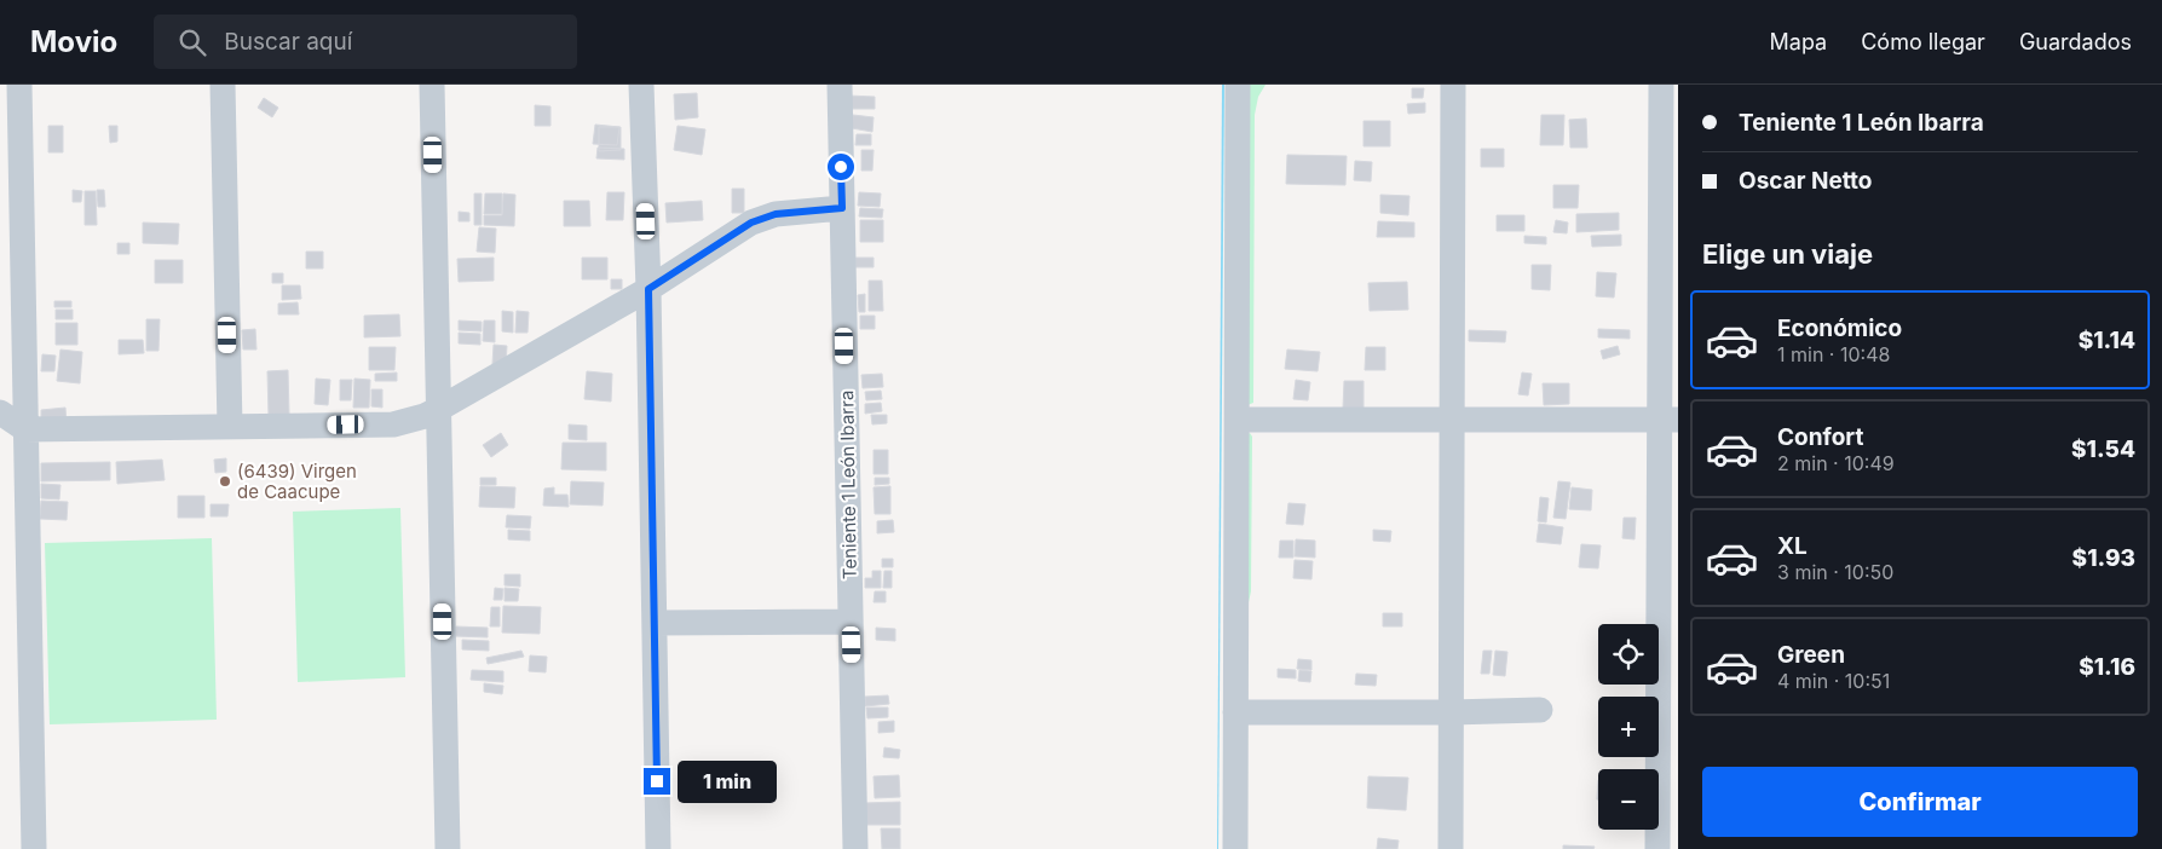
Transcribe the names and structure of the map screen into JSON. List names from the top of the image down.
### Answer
{
  "streets": {
    "street": ["Teniente 1 León Ibarra"]
  },
  "places": ["(6439) Virgen de Caacupe"],
  "page": {
    "header": "Movio",
    "search": "Buscar aquí",
    "nav": ["Mapa", "Cómo llegar", "Guardados"],
    "banner": ["Teniente 1 León Ibarra", "Oscar Netto"],
    "heading": "Elige un viaje",
    "list": [
      {
        "name": "Económico",
        "note": "1 min · 10:48",
        "value": "$1.14"
      },
      {
        "name": "Confort",
        "note": "2 min · 10:49",
        "value": "$1.54"
      },
      {
        "name": "XL",
        "note": "3 min · 10:50",
        "value": "$1.93"
      },
      {
        "name": "Green",
        "note": "4 min · 10:51",
        "value": "$1.16"
      }
    ],
    "map_buttons": ["+", "−"],
    "buttons": "Confirmar",
    "bubble": "1 min"
  }
}
